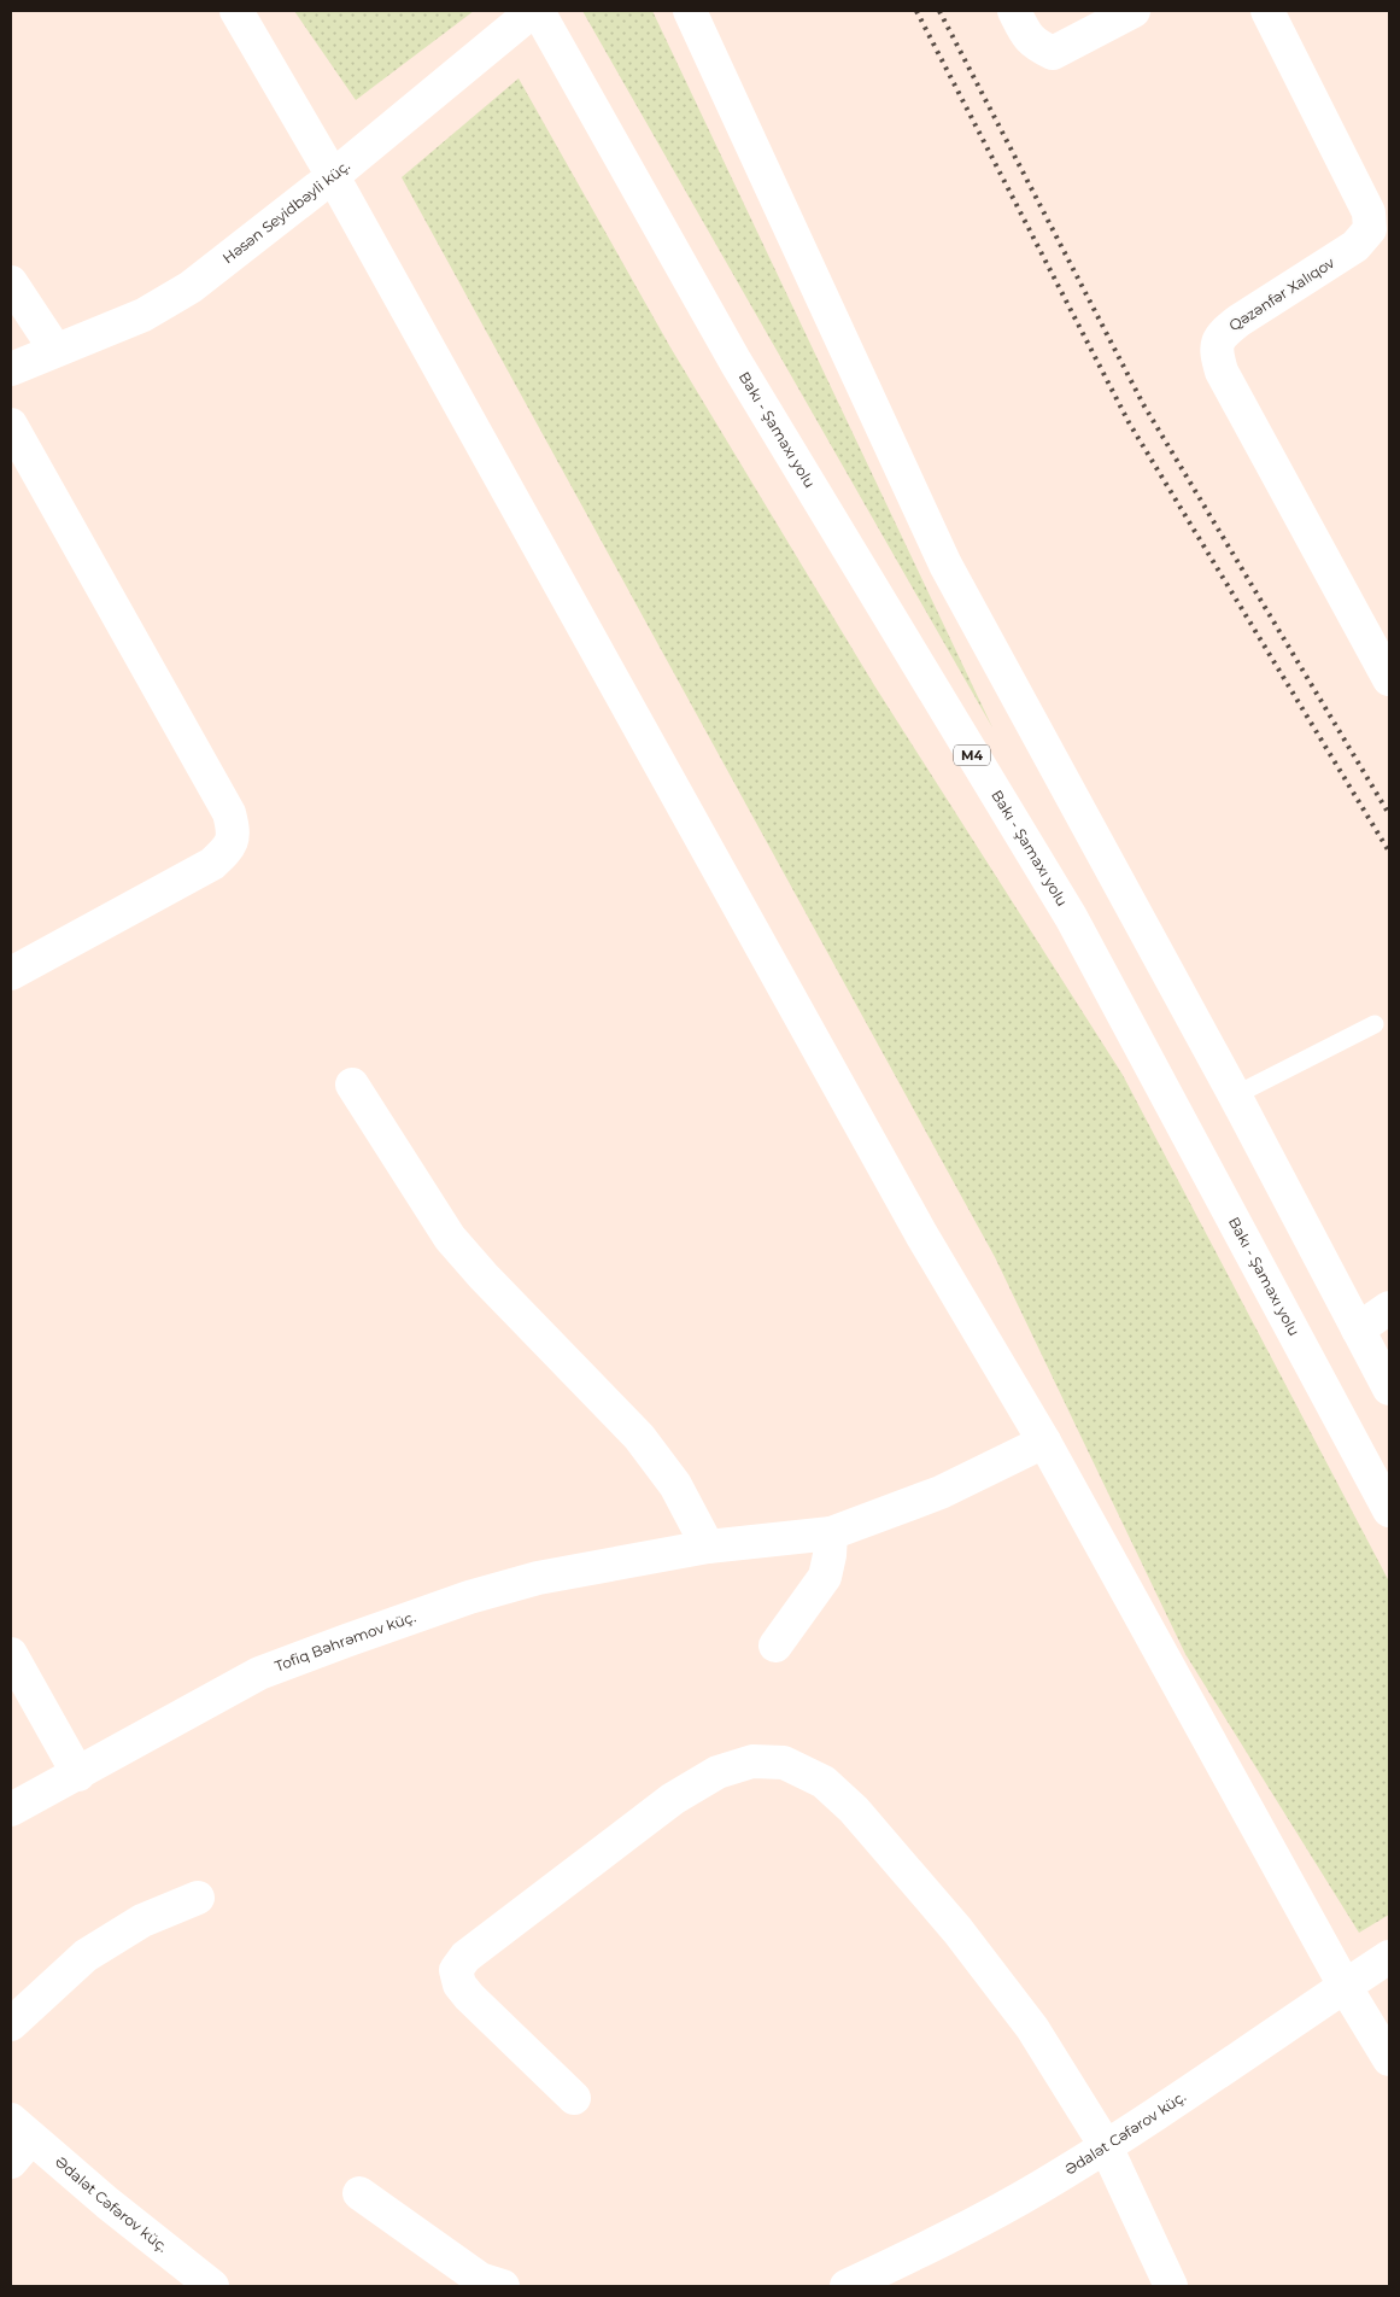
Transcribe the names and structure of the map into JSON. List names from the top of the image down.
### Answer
{
  "streets": {
    "main road": [
      "Həsən Seyidbəyli küç.",
      "Qəzənfər Xalıqov",
      "Bakı - Şamaxı yolu",
      "M4",
      "Tofiq Bəhrəmov küç.",
      "Ədalət Cəfərov küç."
    ]
  },
  "crossings": [
    ["Həsən Seyidbəyli küç.", "Bakı - Şamaxı yolu"]
  ]
}
